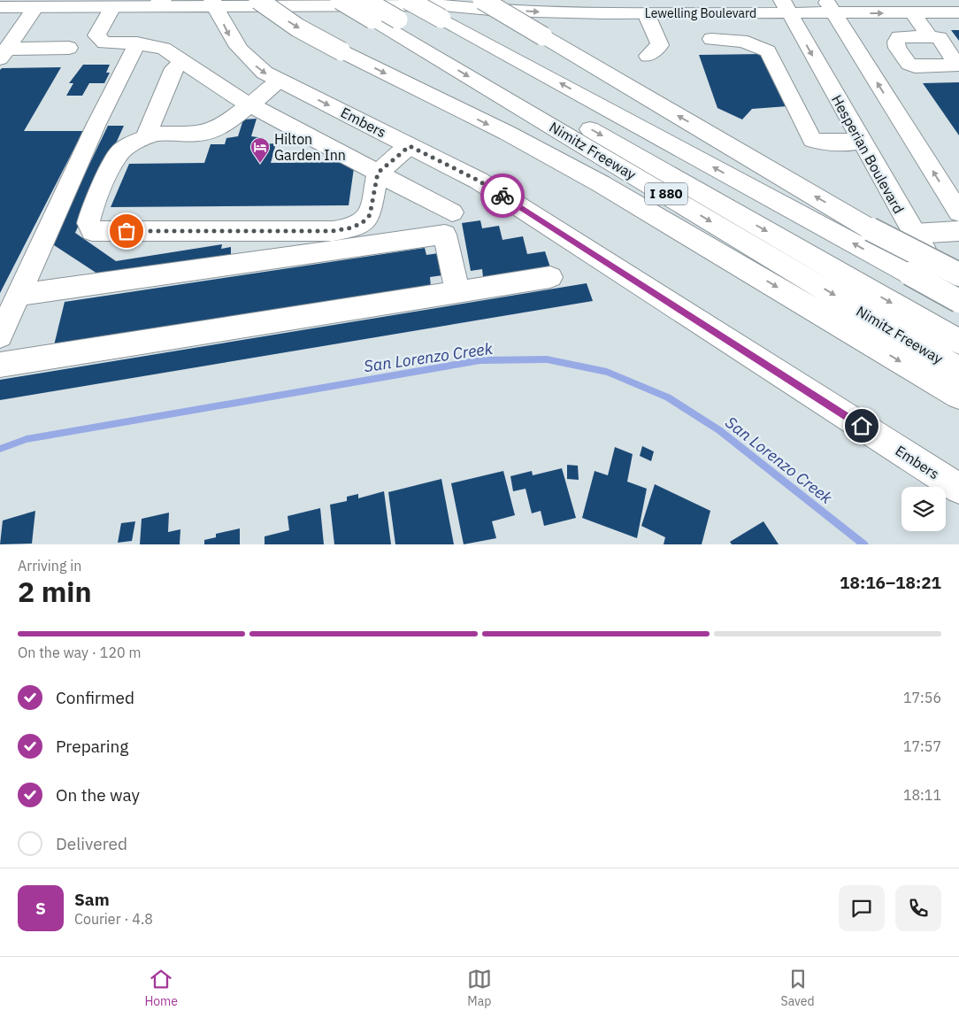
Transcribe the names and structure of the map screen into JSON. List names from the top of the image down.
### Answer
{
  "streets": {
    "main road": [
      "Lewelling Boulevard",
      "Embers",
      "Nimitz Freeway",
      "Hesperian Boulevard",
      "I 880"
    ]
  },
  "crossings": [
    ["Lewelling Boulevard", "Embers"],
    ["Lewelling Boulevard", "Hesperian Boulevard"],
    ["Nimitz Freeway", "I 880"]
  ],
  "water": ["San Lorenzo Creek"],
  "places": {
    "hotel": ["Hilton Garden Inn"]
  },
  "page": {
    "heading": ["2 min", "Arriving in", "18:16–18:21"],
    "panel": ["Sam", "Courier · 4.8"],
    "bar": "On the way · 120 m",
    "list": [
      ["Confirmed", "17:56"],
      ["Preparing", "17:57"],
      ["On the way", "18:11"],
      "Delivered"
    ],
    "round": "S",
    "tabs": ["Home", "Map", "Saved"]
  }
}
